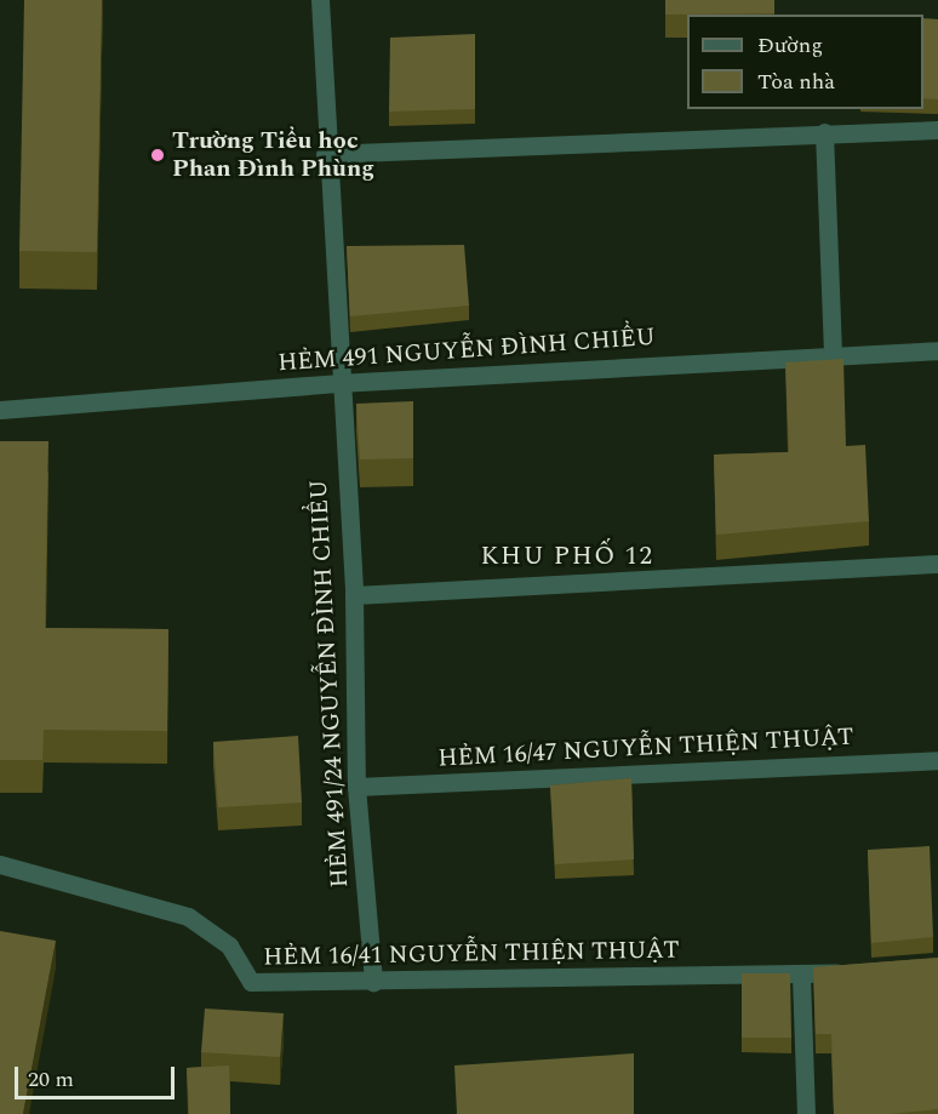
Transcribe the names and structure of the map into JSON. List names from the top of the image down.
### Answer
{
  "streets": {
    "street": [
      "HẺM 491 NGUYỄN ÐÌNH CHIỂU",
      "HẺM 491/24 NGUYỄN ĐÌNH CHIỂU",
      "HẺM 16/47 NGUYỄN THIỆN THUẬT",
      "HẺM 16/41 NGUYỄN THIỆN THUẬT"
    ]
  },
  "crossings": [
    ["HẺM 491 NGUYỄN ÐÌNH CHIỂU", "HẺM 491/24 NGUYỄN ĐÌNH CHIỂU"],
    ["HẺM 491/24 NGUYỄN ĐÌNH CHIỂU", "HẺM 16/47 NGUYỄN THIỆN THUẬT"],
    ["HẺM 491/24 NGUYỄN ĐÌNH CHIỂU", "HẺM 16/41 NGUYỄN THIỆN THUẬT"]
  ],
  "districts": ["KHU PHỐ 12"],
  "places": ["Trường Tiểu học Phan Đình Phùng"],
  "legend": ["Đường", "Tòa nhà"],
  "scale_bar": "20 m"
}
